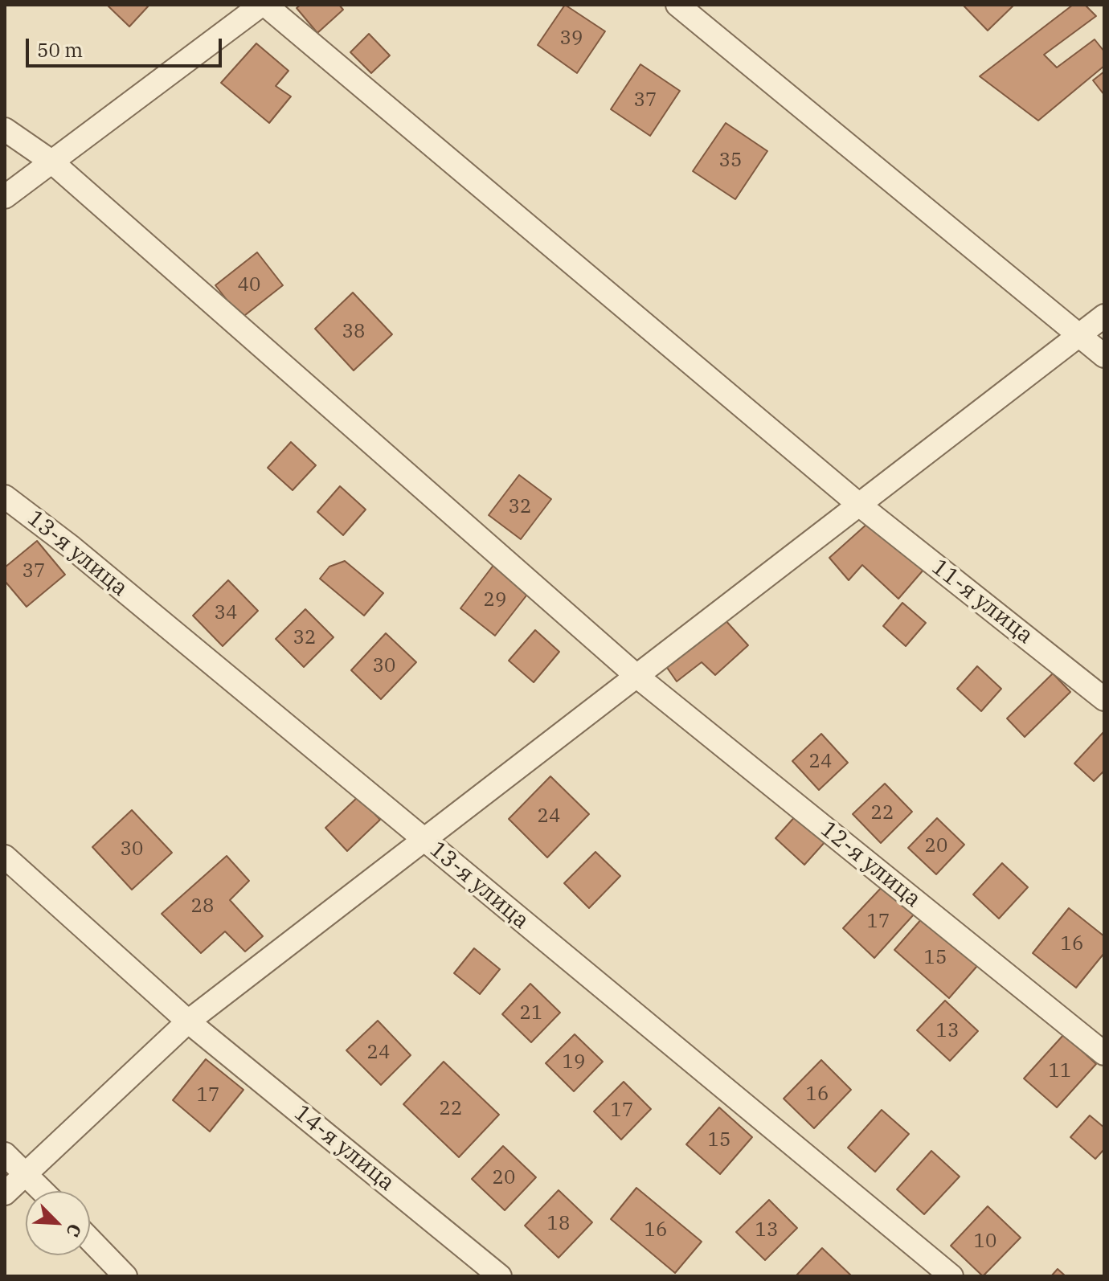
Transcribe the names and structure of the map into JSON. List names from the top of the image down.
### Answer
{
  "streets": {
    "street": [
      "13-я улица",
      "11-я улица",
      "12-я улица",
      "14-я улица"
    ]
  },
  "house_numbers": [
    "39",
    "37",
    "35",
    "40",
    "38",
    "32",
    "37",
    "29",
    "34",
    "32",
    "30",
    "24",
    "22",
    "24",
    "20",
    "30",
    "28",
    "17",
    "16",
    "15",
    "21",
    "13",
    "24",
    "19",
    "11",
    "16",
    "17",
    "22",
    "17",
    "15",
    "20",
    "18",
    "16",
    "13",
    "10"
  ],
  "scale_bar": "50 m",
  "north": "bottom right"
}
